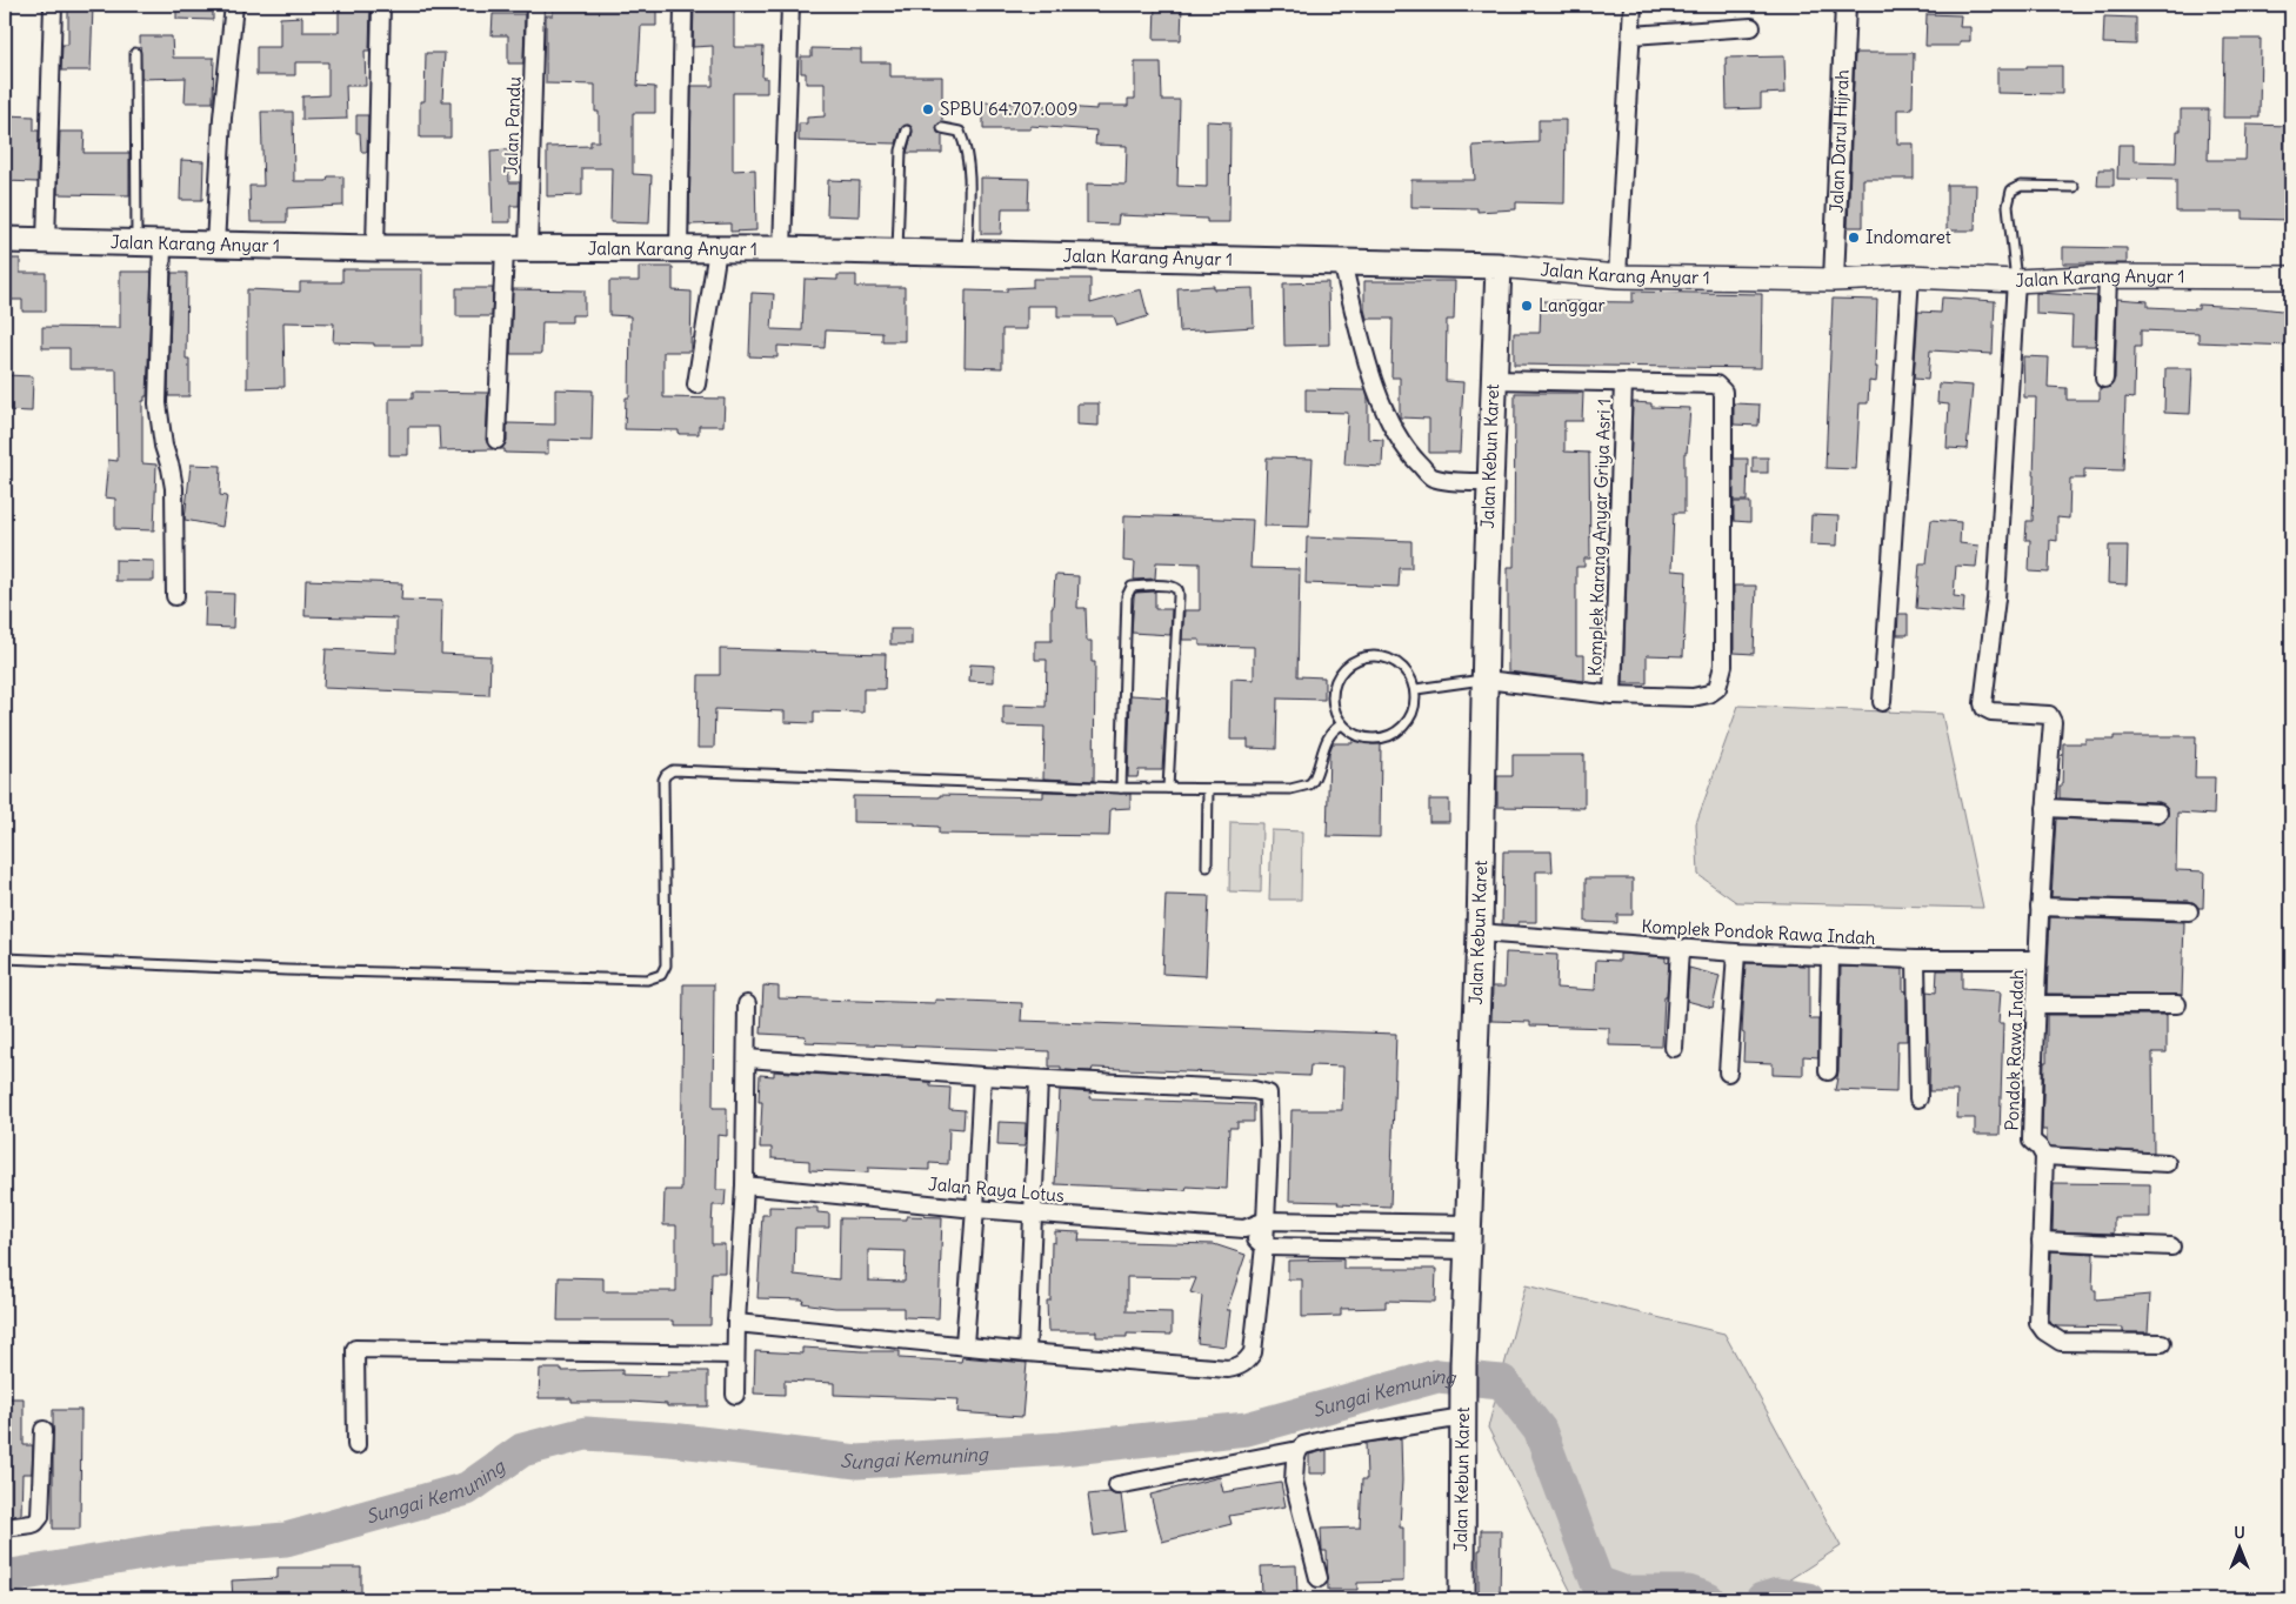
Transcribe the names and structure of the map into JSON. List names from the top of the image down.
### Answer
{
  "streets": {
    "main road": ["Jalan Karang Anyar 1", "Jalan Kebun Karet"],
    "street": [
      "Jalan Pandu",
      "Jalan Darul Hijrah",
      "Komplek Karang Anyar Griya Asri 1",
      "Komplek Pondok Rawa Indah",
      "Pondok Rawa Indah",
      "Jalan Raya Lotus"
    ]
  },
  "crossings": [
    ["Jalan Pandu", "Jalan Karang Anyar 1"],
    ["Jalan Darul Hijrah", "Jalan Karang Anyar 1"],
    ["Jalan Karang Anyar 1", "Jalan Kebun Karet"],
    ["Jalan Karang Anyar 1", "Pondok Rawa Indah"],
    ["Jalan Kebun Karet", "Komplek Karang Anyar Griya Asri 1"],
    ["Jalan Kebun Karet", "Komplek Pondok Rawa Indah"],
    ["Komplek Pondok Rawa Indah", "Pondok Rawa Indah"]
  ],
  "water": ["Sungai Kemuning"],
  "places": ["SPBU 64.707.009", "Indomaret", "Langgar"],
  "north": "top"
}
